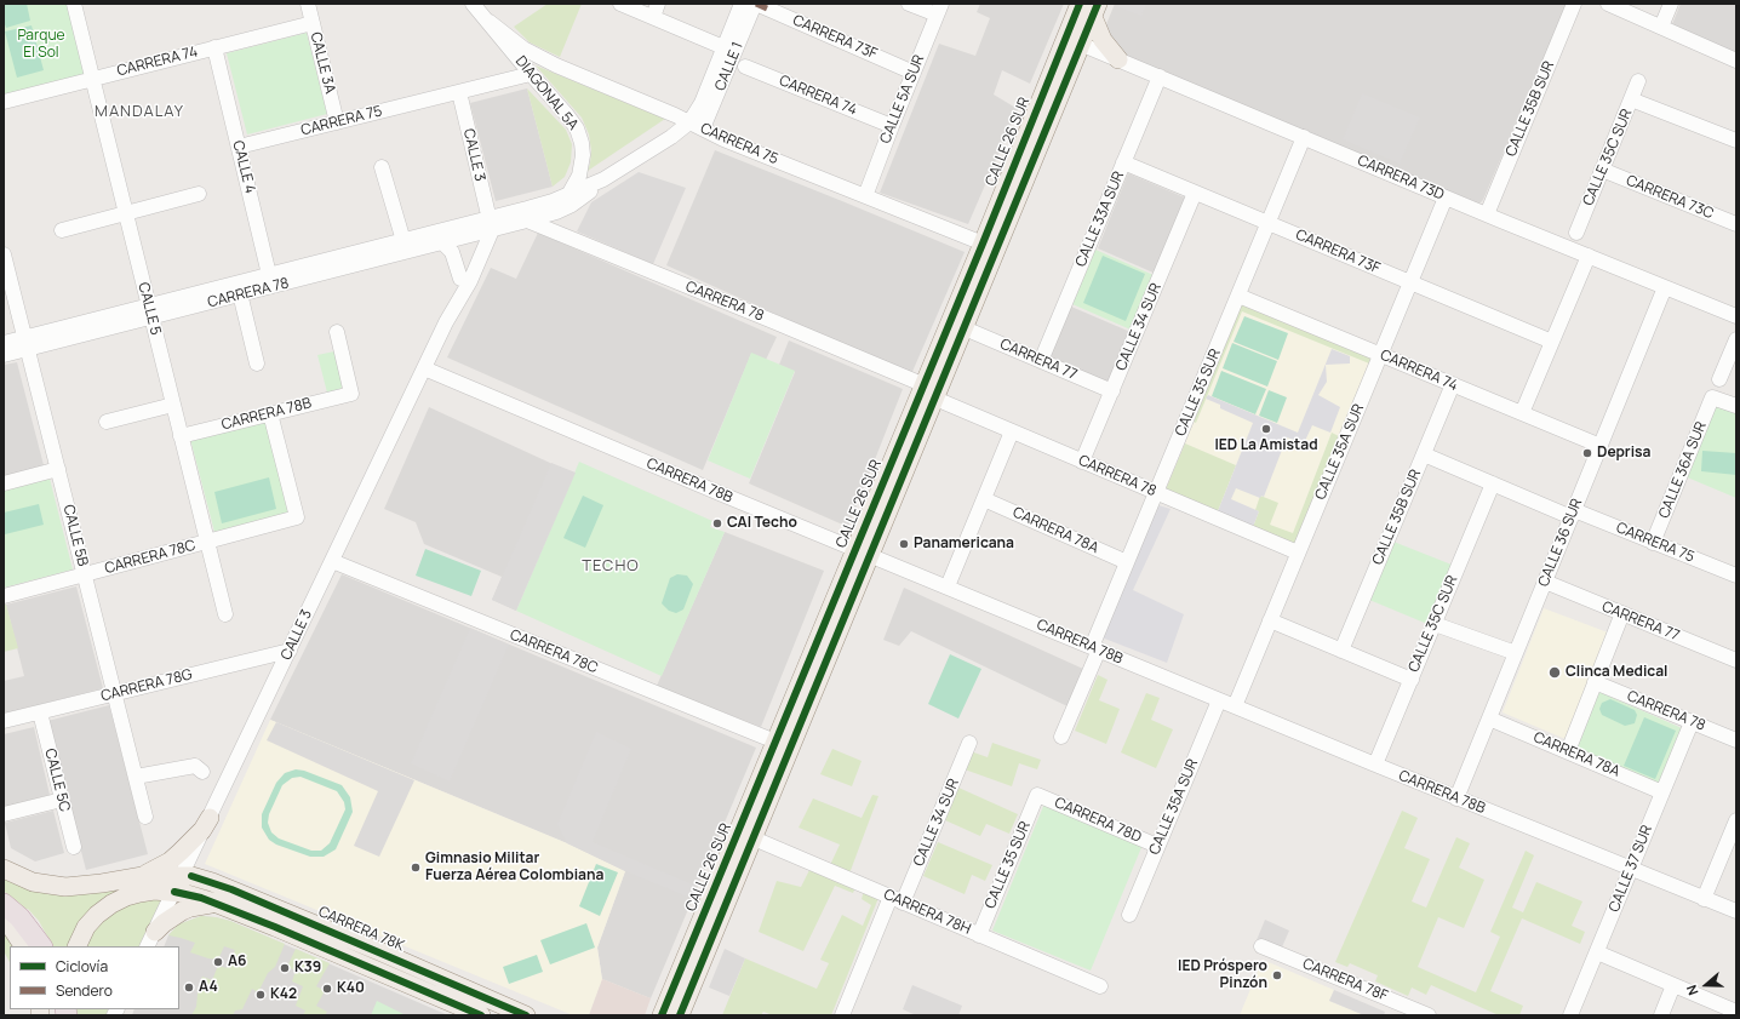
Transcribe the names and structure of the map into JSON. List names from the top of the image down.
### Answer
{
  "streets": {
    "main road": ["CALLE 26 SUR", "CARRERA 78K"],
    "street": [
      "CARRERA 73F",
      "CARRERA 74",
      "CALLE 3A",
      "CALLE 1",
      "DIAGONAL 5A",
      "CALLE 5A SUR",
      "CALLE 35B SUR",
      "CARRERA 75",
      "CALLE 3",
      "CALLE 35C SUR",
      "CALLE 4",
      "CARRERA 73D",
      "CARRERA 73C",
      "CALLE 33A SUR",
      "CARRERA 78",
      "CALLE 5",
      "CALLE 34 SUR",
      "CARRERA 77",
      "CALLE 35 SUR",
      "CARRERA 78B",
      "CALLE 35A SUR",
      "CALLE 36A SUR",
      "CARRERA 78A",
      "CALLE 5B",
      "CALLE 36 SUR",
      "CARRERA 78C",
      "CARRERA 78G",
      "CALLE 5C",
      "CARRERA 78D",
      "CALLE 37 SUR",
      "CARRERA 78H",
      "CARRERA 78F"
    ]
  },
  "crossings": [
    ["CARRERA 73F", "CALLE 1"],
    ["CARRERA 73F", "CALLE 5A SUR"],
    ["CARRERA 73F", "CALLE 33A SUR"],
    ["CARRERA 73F", "CALLE 34 SUR"],
    ["CARRERA 73F", "CALLE 35 SUR"],
    ["CARRERA 73F", "CALLE 35A SUR"],
    ["CARRERA 74", "CALLE 3A"],
    ["CARRERA 74", "CALLE 5A SUR"],
    ["CARRERA 74", "CALLE 35B SUR"],
    ["CARRERA 74", "CALLE 4"],
    ["CARRERA 74", "CALLE 5"],
    ["CARRERA 74", "CALLE 35 SUR"],
    ["CARRERA 74", "CALLE 35A SUR"],
    ["CARRERA 74", "CALLE 36 SUR"],
    ["CALLE 3A", "CARRERA 75"],
    ["CALLE 1", "CARRERA 75"],
    ["DIAGONAL 5A", "CARRERA 75"],
    ["CALLE 5A SUR", "CARRERA 75"],
    ["CALLE 35B SUR", "CARRERA 75"],
    ["CALLE 35B SUR", "CARRERA 73D"],
    ["CARRERA 75", "CALLE 26 SUR"],
    ["CARRERA 75", "CALLE 3"],
    ["CARRERA 75", "CALLE 35C SUR"],
    ["CARRERA 75", "CALLE 4"],
    ["CARRERA 75", "CALLE 36A SUR"],
    ["CARRERA 75", "CALLE 36 SUR"],
    ["CALLE 26 SUR", "CARRERA 73D"],
    ["CALLE 26 SUR", "CARRERA 78"],
    ["CALLE 26 SUR", "CARRERA 77"],
    ["CALLE 26 SUR", "CARRERA 78B"],
    ["CALLE 26 SUR", "CARRERA 78C"],
    ["CALLE 26 SUR", "CARRERA 78H"],
    ["CALLE 3", "CARRERA 78"],
    ["CALLE 3", "CARRERA 78B"],
    ["CALLE 3", "CARRERA 78C"],
    ["CALLE 3", "CARRERA 78G"],
    ["CALLE 3", "CARRERA 78K"],
    ["CALLE 35C SUR", "CARRERA 73C"],
    ["CALLE 35C SUR", "CARRERA 78B"],
    ["CALLE 4", "CARRERA 78"],
    ["CARRERA 73D", "CALLE 33A SUR"],
    ["CARRERA 73D", "CALLE 35 SUR"],
    ["CARRERA 73D", "CALLE 35A SUR"],
    ["CARRERA 73D", "CALLE 36 SUR"],
    ["CALLE 33A SUR", "CARRERA 77"],
    ["CARRERA 78", "CALLE 5"],
    ["CARRERA 78", "CALLE 34 SUR"],
    ["CARRERA 78", "CALLE 35 SUR"],
    ["CARRERA 78", "CALLE 35A SUR"],
    ["CARRERA 78", "CALLE 5B"],
    ["CARRERA 78", "CALLE 37 SUR"],
    ["CALLE 5", "CARRERA 78B"],
    ["CALLE 5", "CARRERA 78C"],
    ["CALLE 34 SUR", "CARRERA 77"],
    ["CALLE 34 SUR", "CARRERA 78H"],
    ["CARRERA 77", "CALLE 36 SUR"],
    ["CALLE 35 SUR", "CARRERA 78B"],
    ["CALLE 35 SUR", "CARRERA 78A"],
    ["CALLE 35 SUR", "CARRERA 78D"],
    ["CALLE 35 SUR", "CARRERA 78H"],
    ["CARRERA 78B", "CALLE 35A SUR"],
    ["CARRERA 78B", "CALLE 36 SUR"],
    ["CARRERA 78B", "CARRERA 78C"],
    ["CARRERA 78B", "CALLE 37 SUR"],
    ["CALLE 35A SUR", "CARRERA 78D"],
    ["CARRERA 78A", "CALLE 36 SUR"],
    ["CARRERA 78A", "CALLE 37 SUR"],
    ["CALLE 5B", "CARRERA 78C"],
    ["CALLE 5B", "CARRERA 78G"],
    ["CARRERA 78G", "CALLE 5C"]
  ],
  "districts": ["MANDALAY", "TECHO"],
  "parks": ["Parque El Sol"],
  "places": [
    "IED La Amistad",
    "Deprisa",
    "CAI Techo",
    "Panamericana",
    "Clinca Medical",
    "Gimnasio Militar Fuerza Aérea Colombiana",
    "A6",
    "K39",
    "IED Próspero Pinzón",
    "A4",
    "K40",
    "K42"
  ],
  "legend": ["Ciclovía", "Sendero"],
  "north": "left"
}
